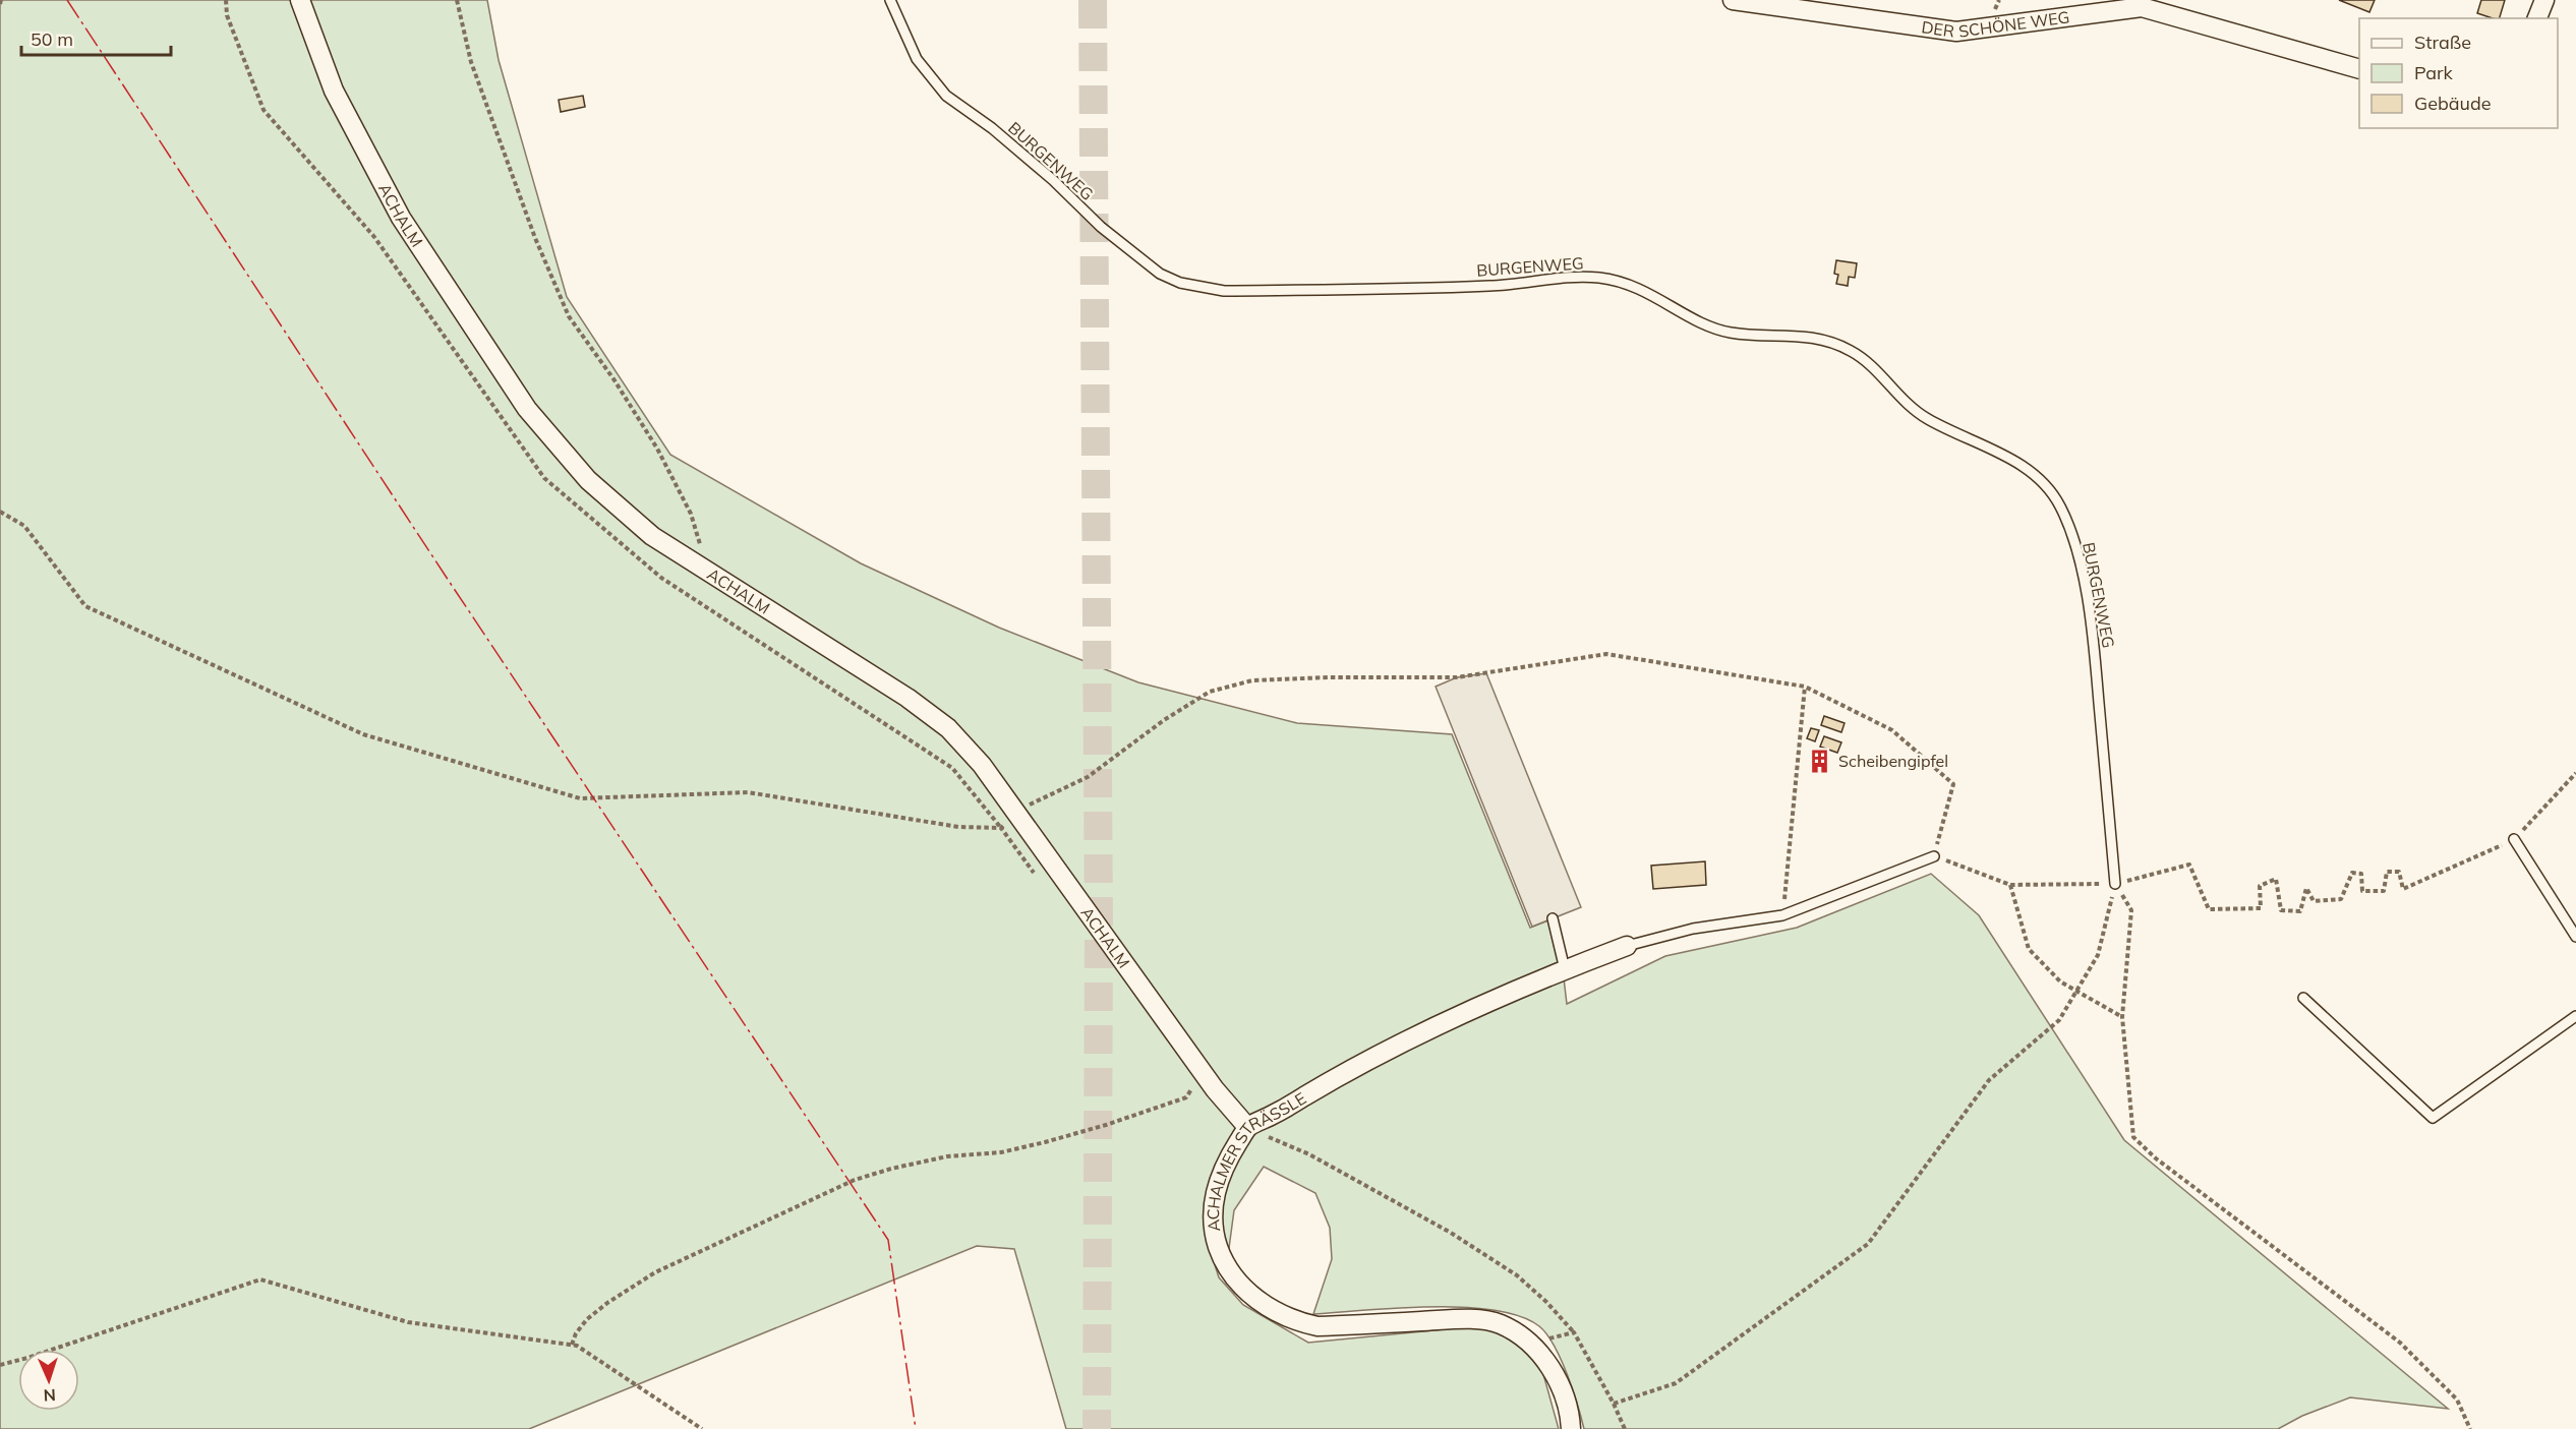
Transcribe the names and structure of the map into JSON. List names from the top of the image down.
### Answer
{
  "streets": {
    "street": ["DER SCHÖNE WEG", "ACHALM", "ACHALMER STRÄSSLE"],
    "lane": ["BURGENWEG"]
  },
  "crossings": [
    ["ACHALM", "ACHALMER STRÄSSLE"]
  ],
  "places": {
    "building": ["Scheibengipfel"]
  },
  "legend": ["Straße", "Park", "Gebäude"],
  "scale_bar": "50 m",
  "north": "bottom"
}
